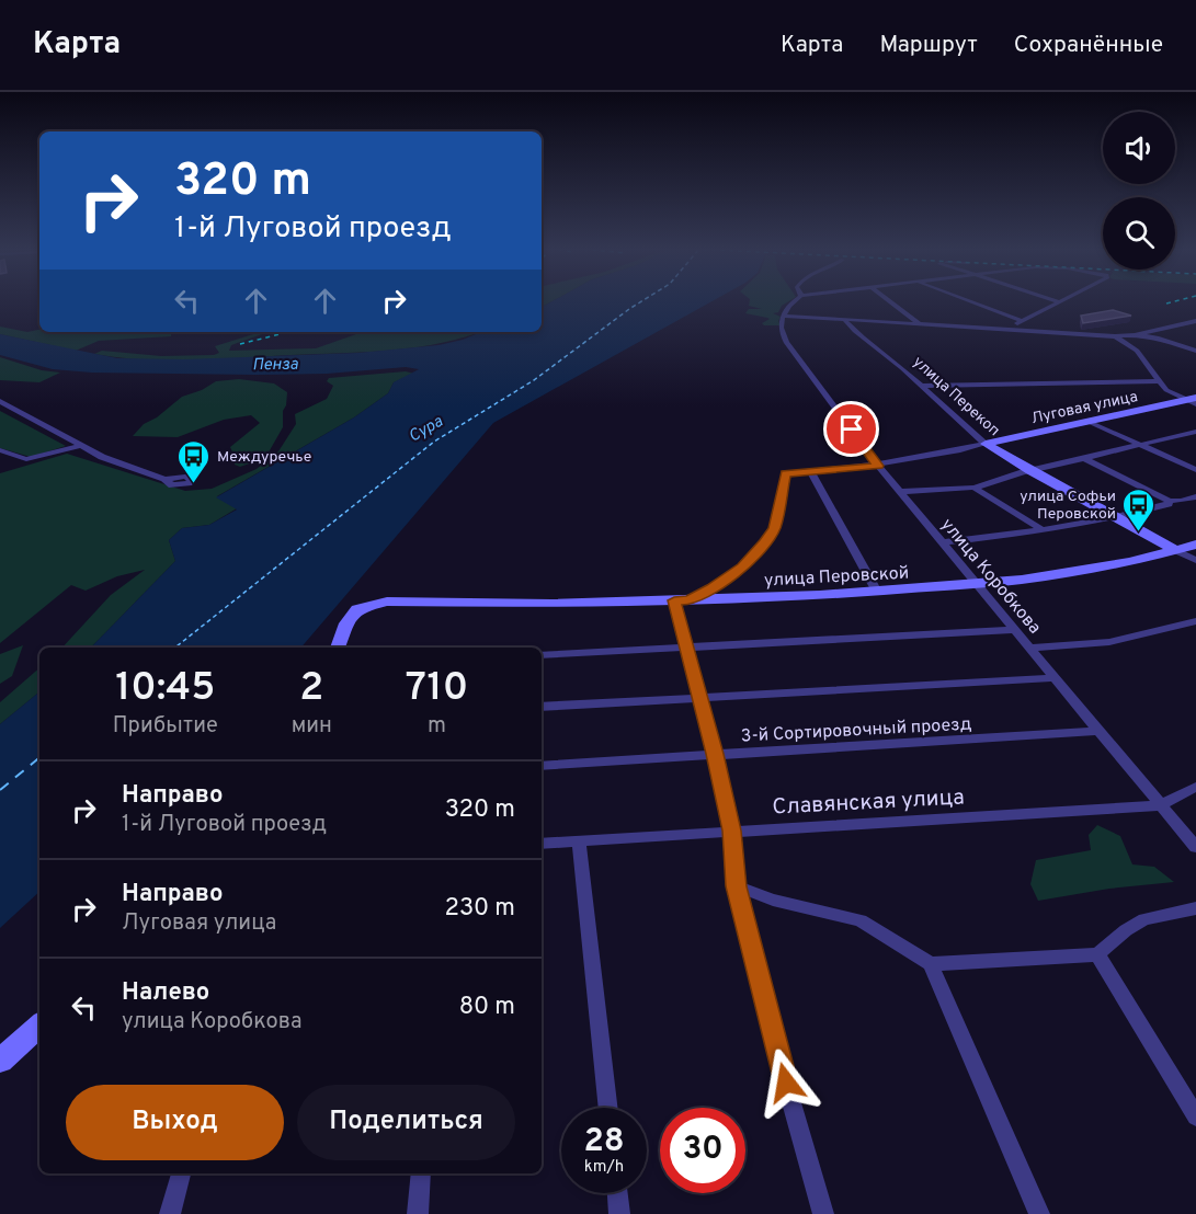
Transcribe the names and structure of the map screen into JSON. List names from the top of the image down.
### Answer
{
  "streets": {
    "main road": ["улица Перекоп", "Луговая улица", "улица Перовской"],
    "street": ["улица Коробкова", "3-й Сортировочный проезд", "Славянская улица"]
  },
  "crossings": [
    ["улица Перекоп", "Луговая улица"],
    ["улица Перекоп", "улица Перовской"],
    ["Луговая улица", "улица Перовской"],
    ["Луговая улица", "улица Коробкова"],
    ["улица Перовской", "улица Коробкова"],
    ["улица Коробкова", "3-й Сортировочный проезд"],
    ["улица Коробкова", "Славянская улица"]
  ],
  "water": ["Пенза", "Сура"],
  "places": {
    "bus stop": ["Междуречье", "улица Софьи Перовской"]
  },
  "page": {
    "header": "Карта",
    "nav": ["Карта", "Маршрут", "Сохранённые"],
    "turn": ["320 m", "1-й Луговой проезд"],
    "eta": [
      "10:45",
      "Прибытие",
      "2",
      "мин",
      "710",
      "m"
    ],
    "list": [
      {
        "name": "Направо",
        "note": "1-й Луговой проезд",
        "value": "320 m"
      },
      {
        "name": "Направо",
        "note": "Луговая улица",
        "value": "230 m"
      },
      {
        "name": "Налево",
        "note": "улица Коробкова",
        "value": "80 m"
      }
    ],
    "buttons": ["Выход", "Поделиться"],
    "speed": "28 km/h",
    "limit": "30"
  }
}
